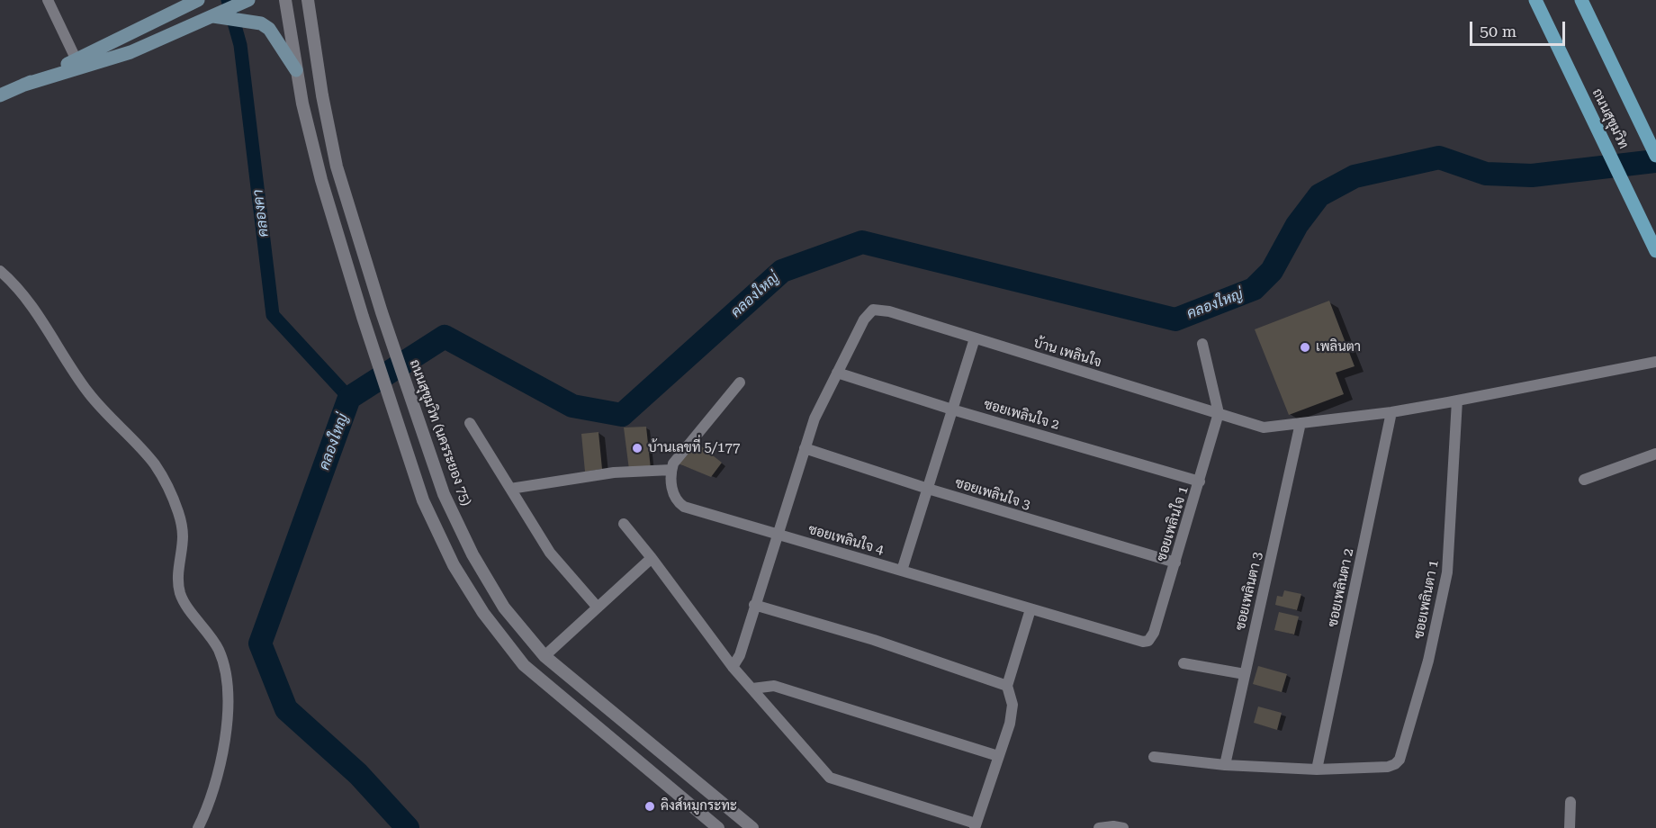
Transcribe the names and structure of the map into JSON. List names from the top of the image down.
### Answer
{
  "streets": {
    "main road": ["ถนนสุขุมวิท"],
    "street": [
      "บ้าน เพลินใจ",
      "ซอยเพลินใจ 2",
      "ถนนสุขุมวิท (นครระยอง 75)",
      "ซอยเพลินใจ 3",
      "ซอยเพลินใจ 1",
      "ซอยเพลินใจ 4",
      "ซอยเพลินตา 2",
      "ซอยเพลินตา 3",
      "ซอยเพลินตา 1"
    ]
  },
  "crossings": [
    ["บ้าน เพลินใจ", "ซอยเพลินใจ 2"],
    ["บ้าน เพลินใจ", "ซอยเพลินใจ 1"],
    ["บ้าน เพลินใจ", "ซอยเพลินตา 3"],
    ["ซอยเพลินใจ 2", "ซอยเพลินใจ 1"],
    ["ซอยเพลินใจ 3", "ซอยเพลินใจ 1"],
    ["ซอยเพลินใจ 1", "ซอยเพลินใจ 4"],
    ["ซอยเพลินตา 2", "ซอยเพลินตา 1"]
  ],
  "water": ["คลองคา", "คลองใหญ่"],
  "places": ["เพลินตา", "บ้านเลขที่ 5/177", "คิงส์หมูกระทะ"],
  "scale_bar": "50 m"
}
